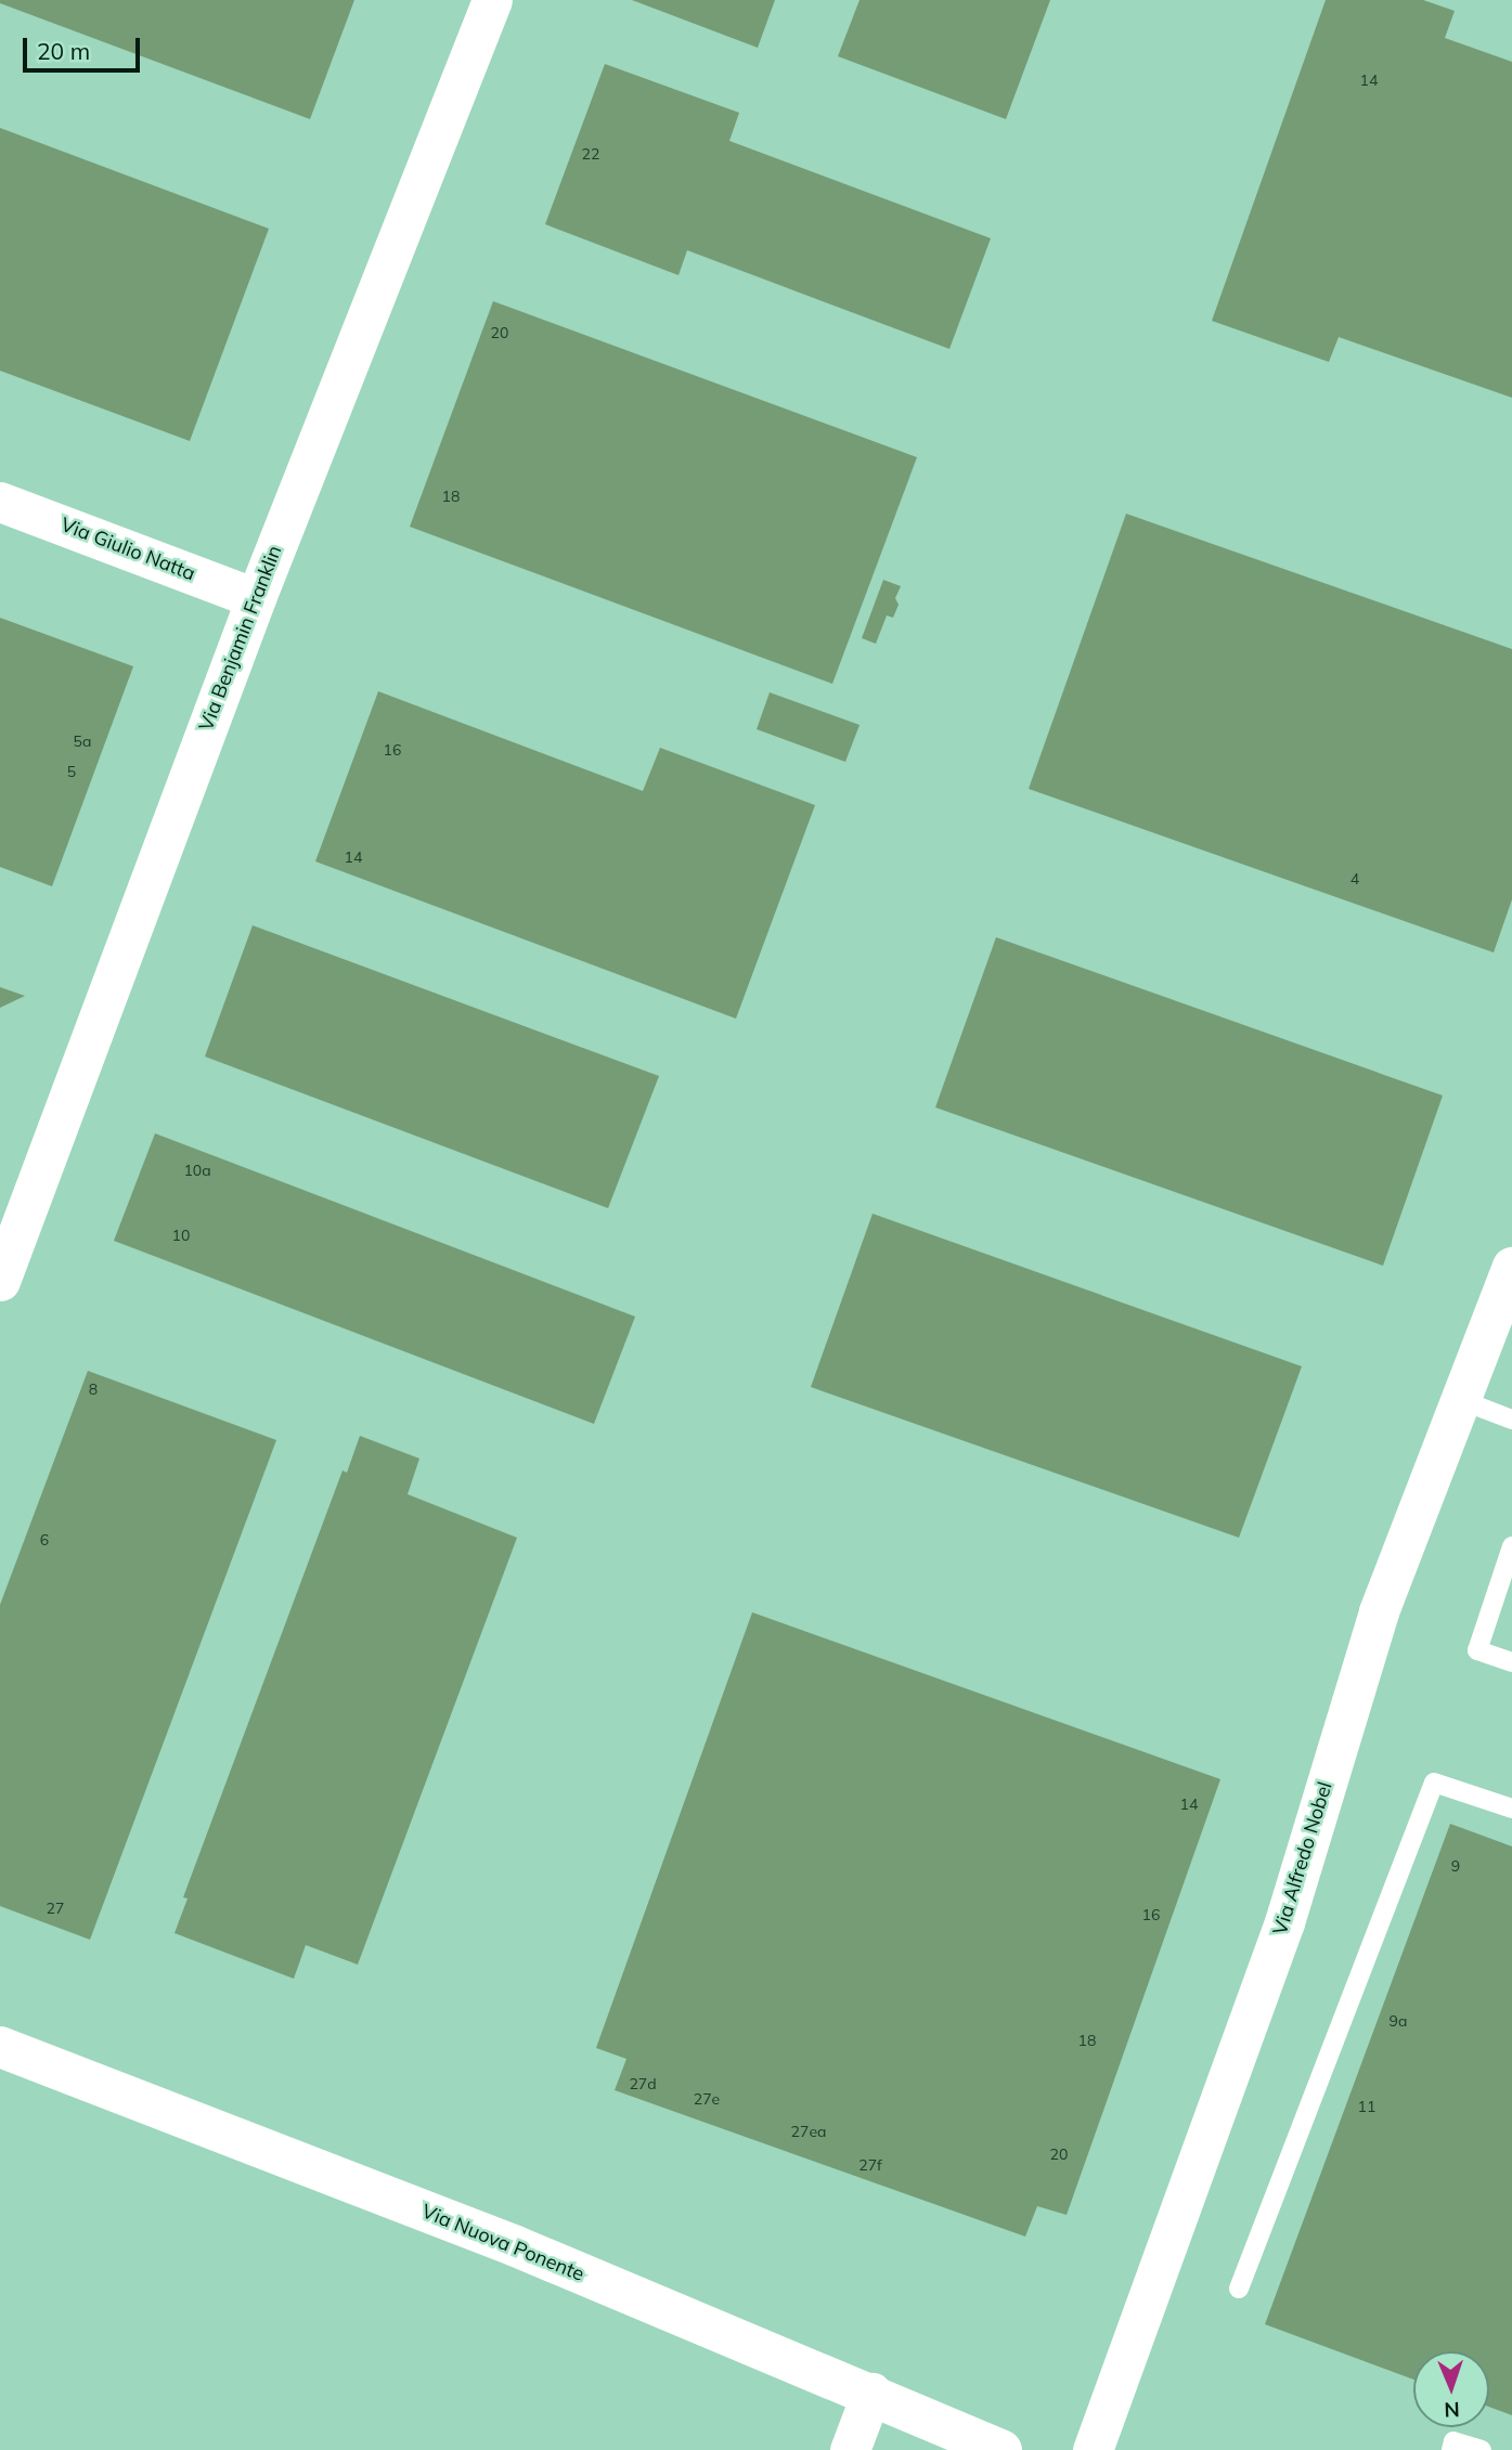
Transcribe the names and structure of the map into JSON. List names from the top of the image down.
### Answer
{
  "streets": {
    "street": [
      "Via Giulio Natta",
      "Via Benjamin Franklin",
      "Via Alfredo Nobel",
      "Via Nuova Ponente"
    ]
  },
  "crossings": [
    ["Via Giulio Natta", "Via Benjamin Franklin"]
  ],
  "house_numbers": [
    "14",
    "22",
    "20",
    "18",
    "5a",
    "16",
    "5",
    "14",
    "4",
    "10a",
    "10",
    "8",
    "6",
    "14",
    "9",
    "27",
    "16",
    "9a",
    "18",
    "27d",
    "27e",
    "11",
    "27ea",
    "20",
    "27f"
  ],
  "scale_bar": "20 m",
  "north": "bottom"
}
